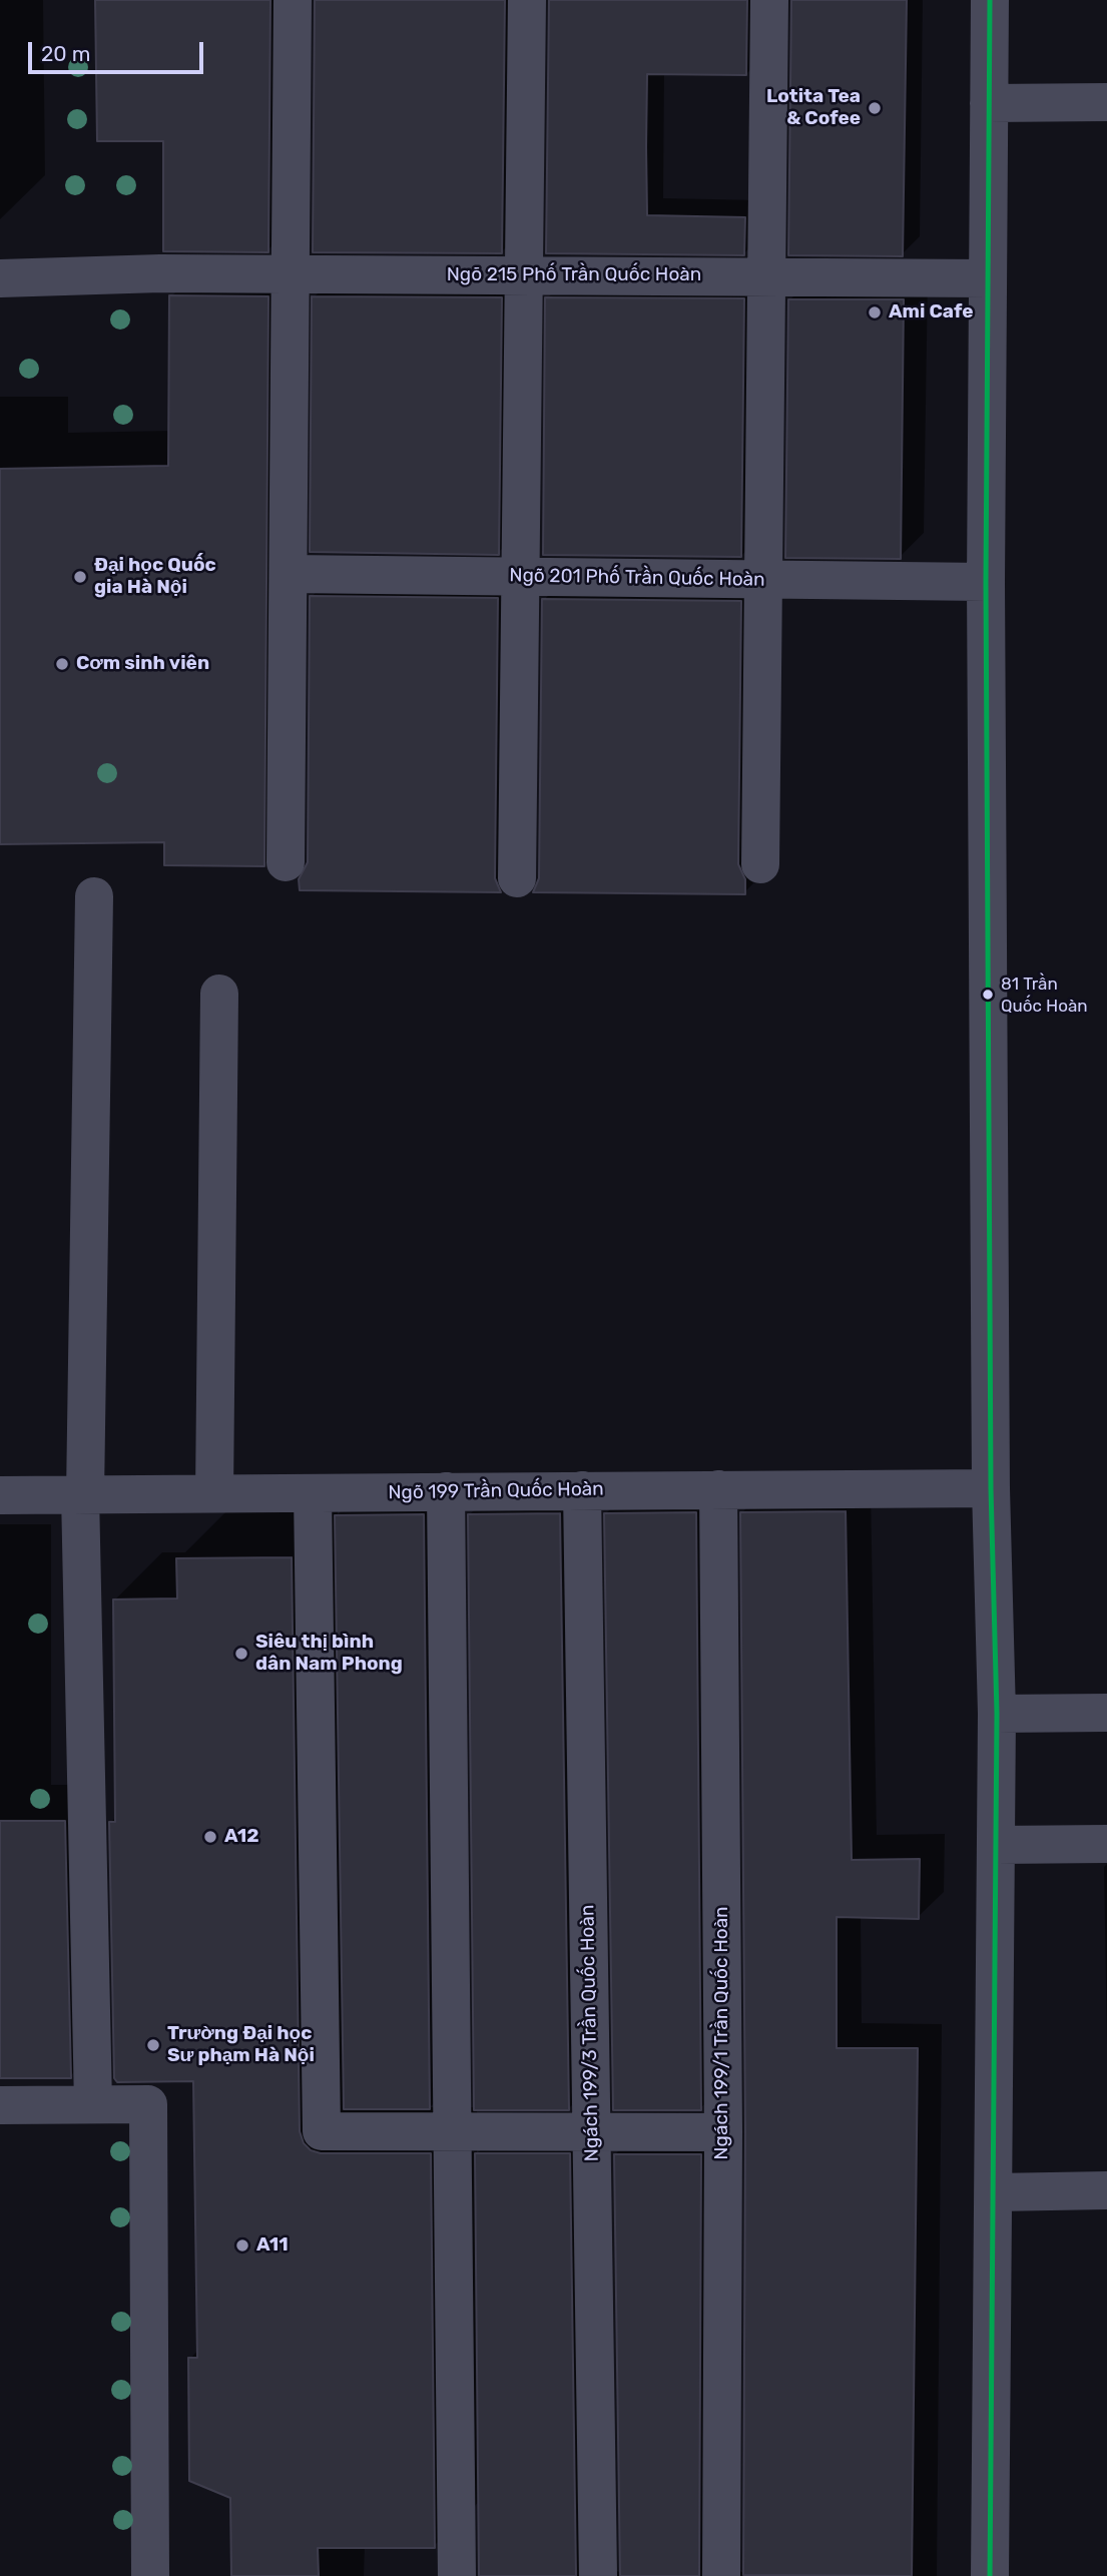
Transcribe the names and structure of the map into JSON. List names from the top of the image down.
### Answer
{
  "streets": {
    "street": [
      "Ngõ 215 Phố Trần Quốc Hoàn",
      "Ngõ 201 Phố Trần Quốc Hoàn",
      "Ngõ 199 Trần Quốc Hoàn",
      "Ngách 199/3 Trần Quốc Hoàn",
      "Ngách 199/1 Trần Quốc Hoàn"
    ]
  },
  "crossings": [
    ["Ngõ 199 Trần Quốc Hoàn", "Ngách 199/3 Trần Quốc Hoàn"],
    ["Ngõ 199 Trần Quốc Hoàn", "Ngách 199/1 Trần Quốc Hoàn"]
  ],
  "places": [
    "Lotita Tea & Cofee",
    "Ami Cafe",
    "Đại học Quốc gia Hà Nội",
    "Cơm sinh viên",
    "81 Trần Quốc Hoàn",
    "Siêu thị bình dân Nam Phong",
    "A12",
    "Trường Đại học Sư phạm Hà Nội",
    "A11"
  ],
  "scale_bar": "20 m"
}
